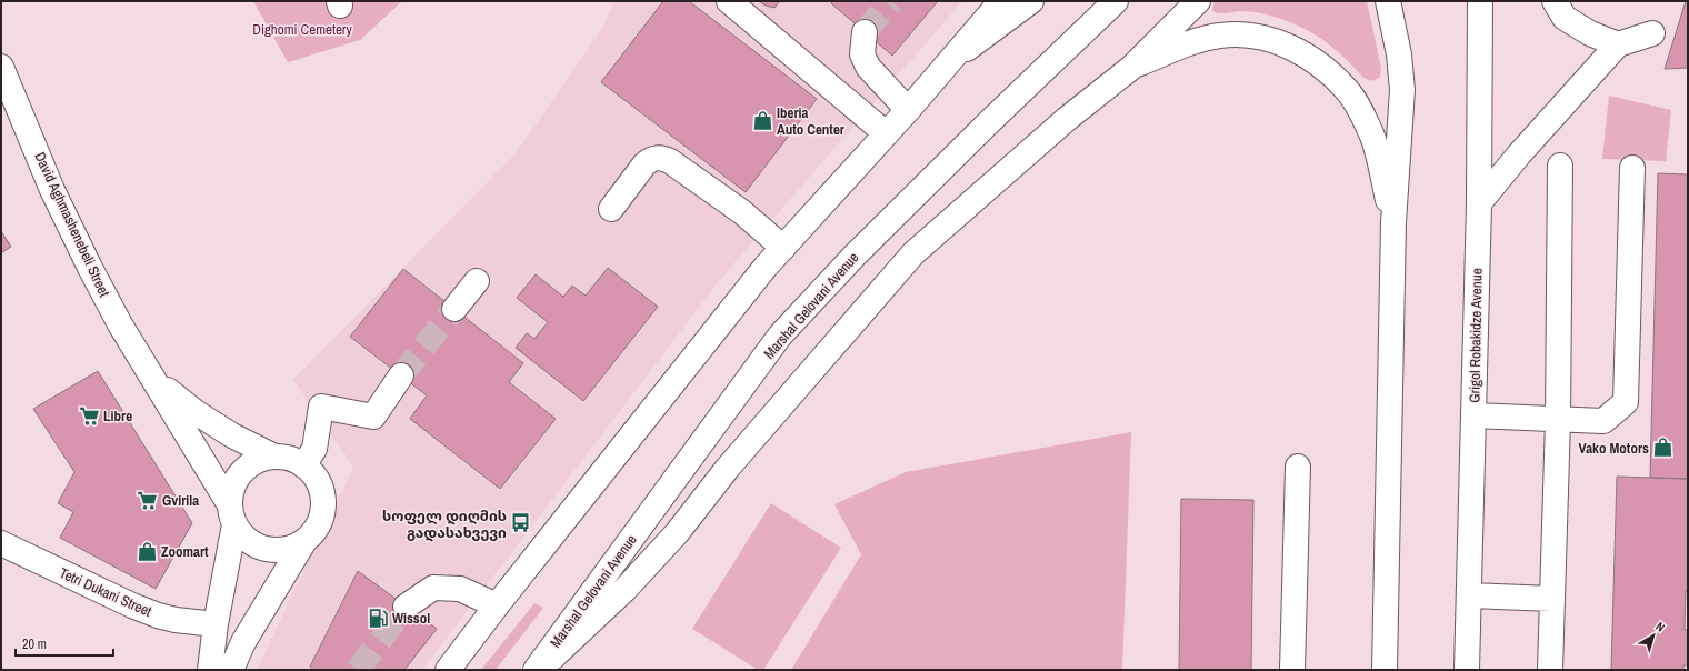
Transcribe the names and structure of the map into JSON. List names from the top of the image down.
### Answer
{
  "streets": {
    "main road": [
      "David Aghmashenebeli Street",
      "Marshal Gelovani Avenue",
      "Grigol Robakidze Avenue",
      "Tetri Dukani Street"
    ]
  },
  "parks": ["Dighomi Cemetery"],
  "places": {
    "shop": ["Iberia Auto Center", "Vako Motors", "Zoomart"],
    "supermarket": ["Libre", "Gvirila"],
    "bus stop": ["სოფელ დიღმის გადასახვევი"],
    "fuel station": ["Wissol"]
  },
  "scale_bar": "20 m",
  "north": "top right"
}
